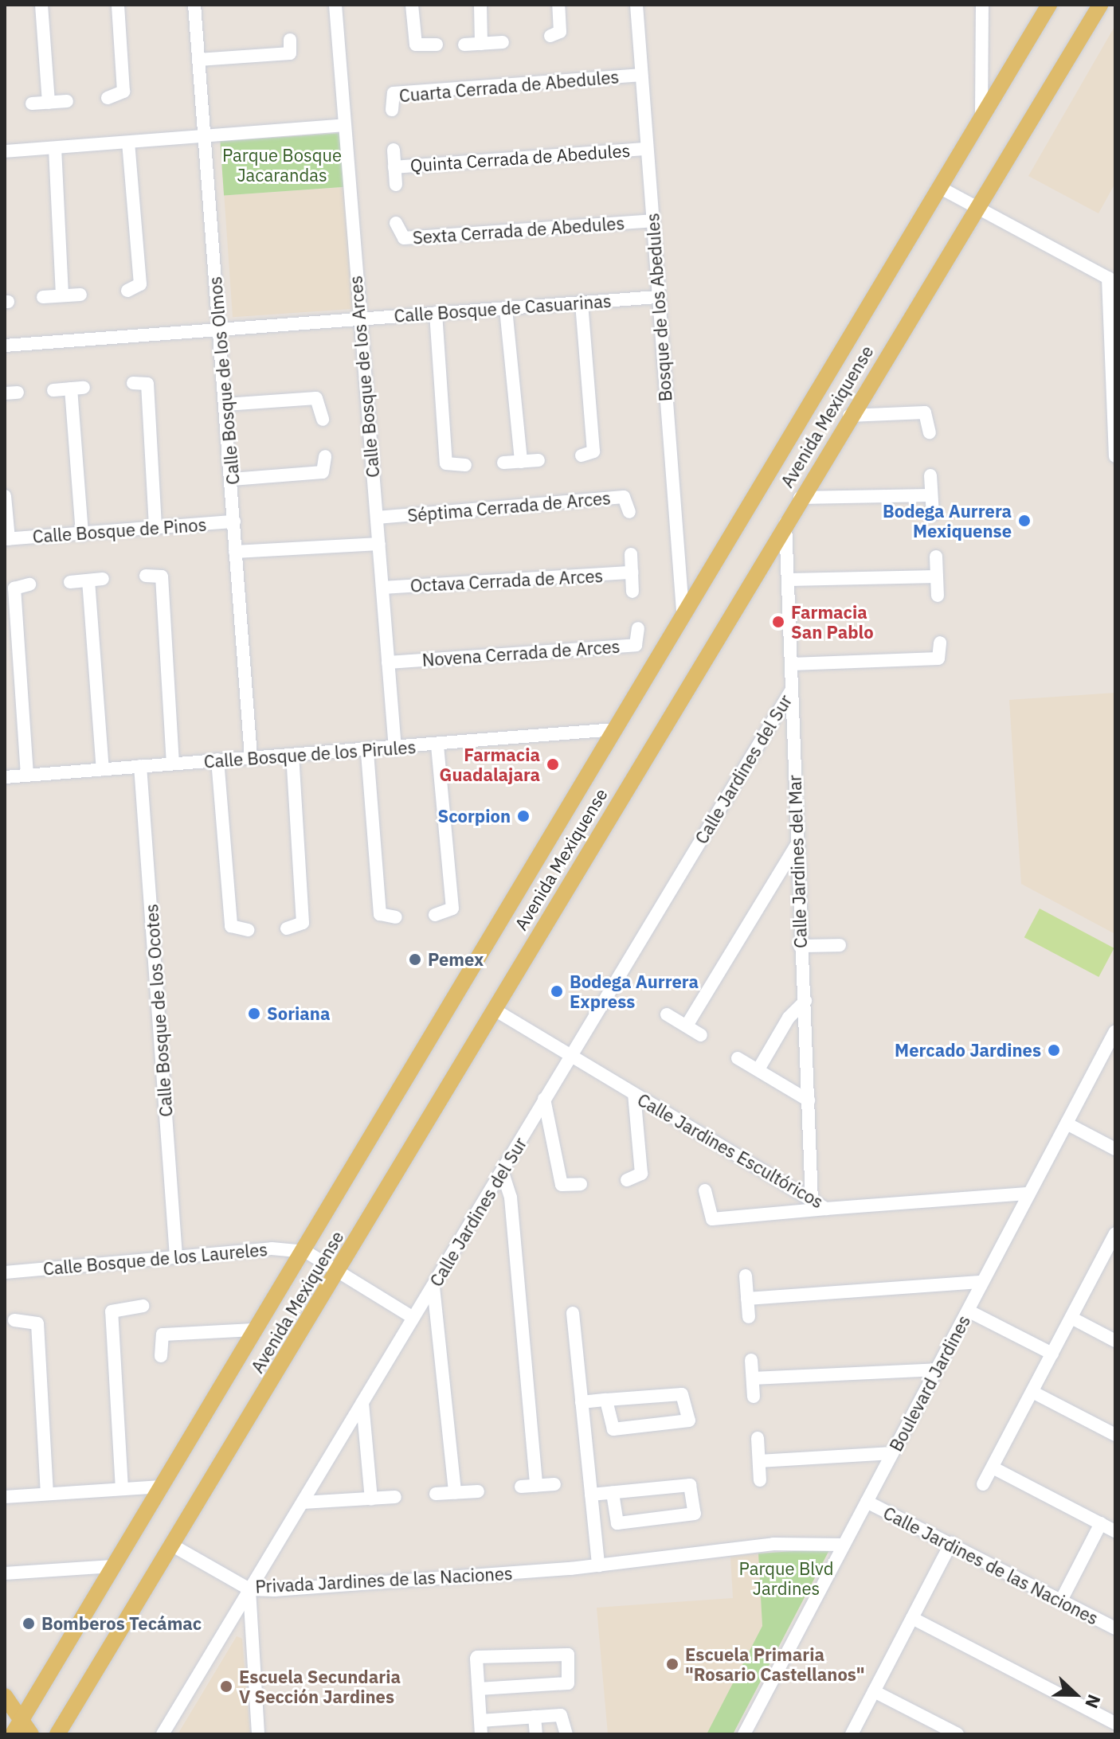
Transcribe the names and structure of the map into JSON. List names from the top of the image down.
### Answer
{
  "streets": {
    "main road": ["Avenida Mexiquense"],
    "street": [
      "Cuarta Cerrada de Abedules",
      "Quinta Cerrada de Abedules",
      "Sexta Cerrada de Abedules",
      "Bosque de los Abedules",
      "Calle Bosque de Casuarinas",
      "Calle Bosque de los Arces",
      "Calle Bosque de los Olmos",
      "Séptima Cerrada de Arces",
      "Calle Bosque de Pinos",
      "Octava Cerrada de Arces",
      "Novena Cerrada de Arces",
      "Calle Bosque de los Pirules",
      "Calle Jardines del Sur",
      "Calle Jardines del Mar",
      "Calle Bosque de los Ocotes",
      "Calle Jardines Escultóricos",
      "Calle Bosque de los Laureles",
      "Boulevard Jardines",
      "Calle Jardines de las Naciones",
      "Privada Jardines de las Naciones"
    ]
  },
  "crossings": [
    ["Cuarta Cerrada de Abedules", "Bosque de los Abedules"],
    ["Quinta Cerrada de Abedules", "Bosque de los Abedules"],
    ["Sexta Cerrada de Abedules", "Bosque de los Abedules"],
    ["Bosque de los Abedules", "Calle Bosque de Casuarinas"],
    ["Bosque de los Abedules", "Avenida Mexiquense"],
    ["Calle Bosque de Casuarinas", "Calle Bosque de los Arces"],
    ["Calle Bosque de Casuarinas", "Calle Bosque de los Olmos"],
    ["Calle Bosque de los Arces", "Séptima Cerrada de Arces"],
    ["Calle Bosque de los Arces", "Octava Cerrada de Arces"],
    ["Calle Bosque de los Arces", "Novena Cerrada de Arces"],
    ["Calle Bosque de los Arces", "Calle Bosque de los Pirules"],
    ["Calle Bosque de los Olmos", "Calle Bosque de Pinos"],
    ["Calle Bosque de los Olmos", "Calle Bosque de los Pirules"],
    ["Avenida Mexiquense", "Calle Bosque de los Pirules"],
    ["Avenida Mexiquense", "Calle Jardines del Mar"],
    ["Avenida Mexiquense", "Calle Jardines Escultóricos"],
    ["Avenida Mexiquense", "Calle Bosque de los Laureles"],
    ["Avenida Mexiquense", "Privada Jardines de las Naciones"],
    ["Calle Bosque de los Pirules", "Calle Bosque de los Ocotes"],
    ["Calle Jardines del Sur", "Calle Jardines del Mar"],
    ["Calle Jardines del Sur", "Calle Jardines Escultóricos"],
    ["Calle Jardines del Sur", "Privada Jardines de las Naciones"],
    ["Calle Jardines del Mar", "Calle Jardines Escultóricos"],
    ["Calle Bosque de los Ocotes", "Calle Bosque de los Laureles"],
    ["Calle Jardines Escultóricos", "Boulevard Jardines"],
    ["Boulevard Jardines", "Calle Jardines de las Naciones"],
    ["Boulevard Jardines", "Privada Jardines de las Naciones"]
  ],
  "parks": ["Parque Bosque Jacarandas", "Parque Blvd Jardines"],
  "places": [
    "Bodega Aurrera Mexiquense",
    "Farmacia San Pablo",
    "Farmacia Guadalajara",
    "Scorpion",
    "Pemex",
    "Bodega Aurrera Express",
    "Soriana",
    "Mercado Jardines",
    "Bomberos Tecámac",
    "Escuela Primaria \"Rosario Castellanos\"",
    "Escuela Secundaria V Sección Jardines"
  ],
  "north": "right"
}
